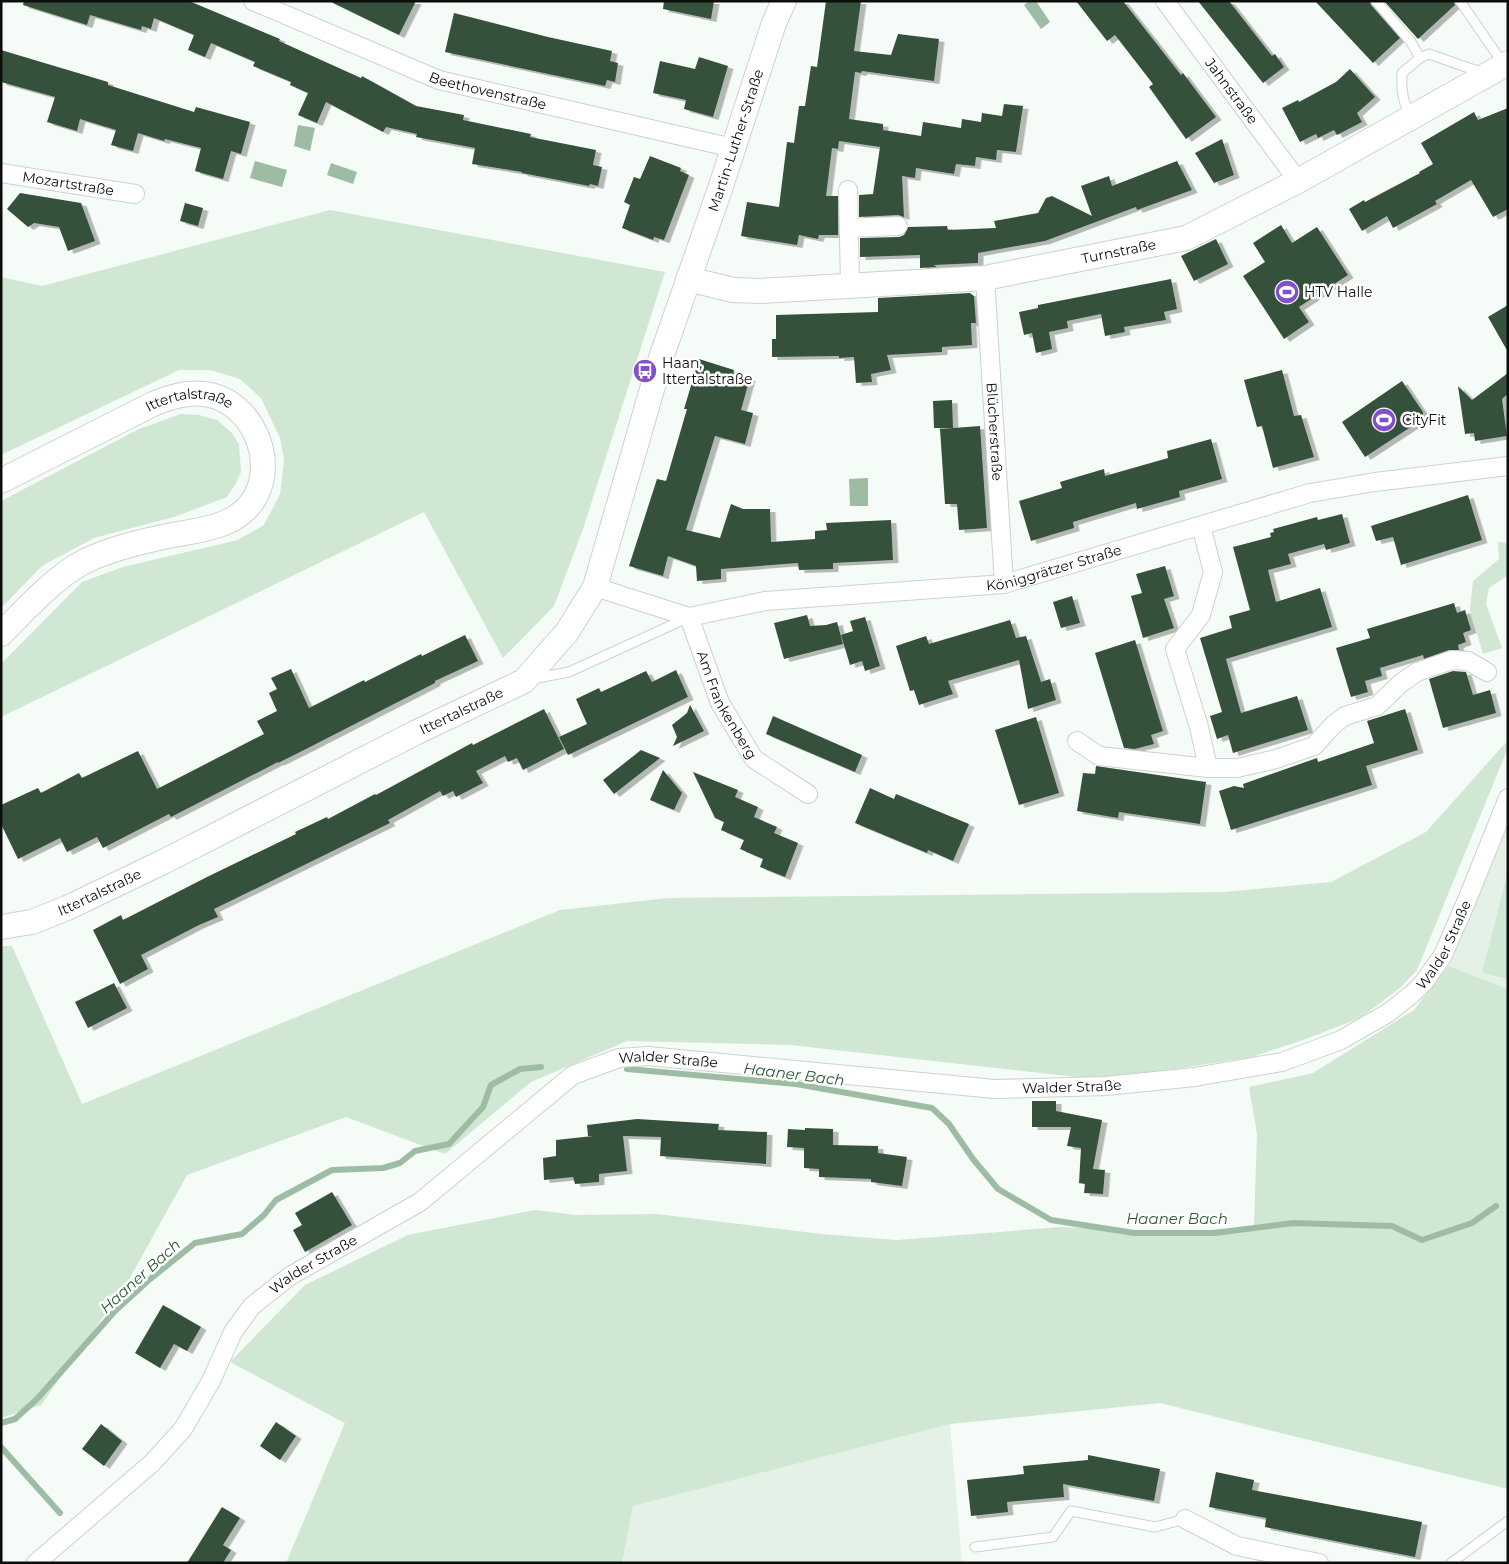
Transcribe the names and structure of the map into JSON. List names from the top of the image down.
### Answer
{
  "streets": {
    "main road": ["Martin-Luther-Straße", "Turnstraße", "Ittertalstraße"],
    "street": [
      "Beethovenstraße",
      "Jahnstraße",
      "Mozartstraße",
      "Blücherstraße",
      "Königgrätzer Straße",
      "Am Frankenberg",
      "Walder Straße"
    ]
  },
  "crossings": [
    ["Beethovenstraße", "Martin-Luther-Straße"],
    ["Jahnstraße", "Turnstraße"],
    ["Martin-Luther-Straße", "Turnstraße"],
    ["Martin-Luther-Straße", "Ittertalstraße"],
    ["Turnstraße", "Ittertalstraße"],
    ["Turnstraße", "Blücherstraße"],
    ["Ittertalstraße", "Königgrätzer Straße"],
    ["Blücherstraße", "Königgrätzer Straße"],
    ["Königgrätzer Straße", "Am Frankenberg"]
  ],
  "water": ["Haaner Bach"],
  "places": {
    "sports": ["HTV Halle", "CityFit"],
    "bus stop": ["Haan, Ittertalstraße"]
  }
}
